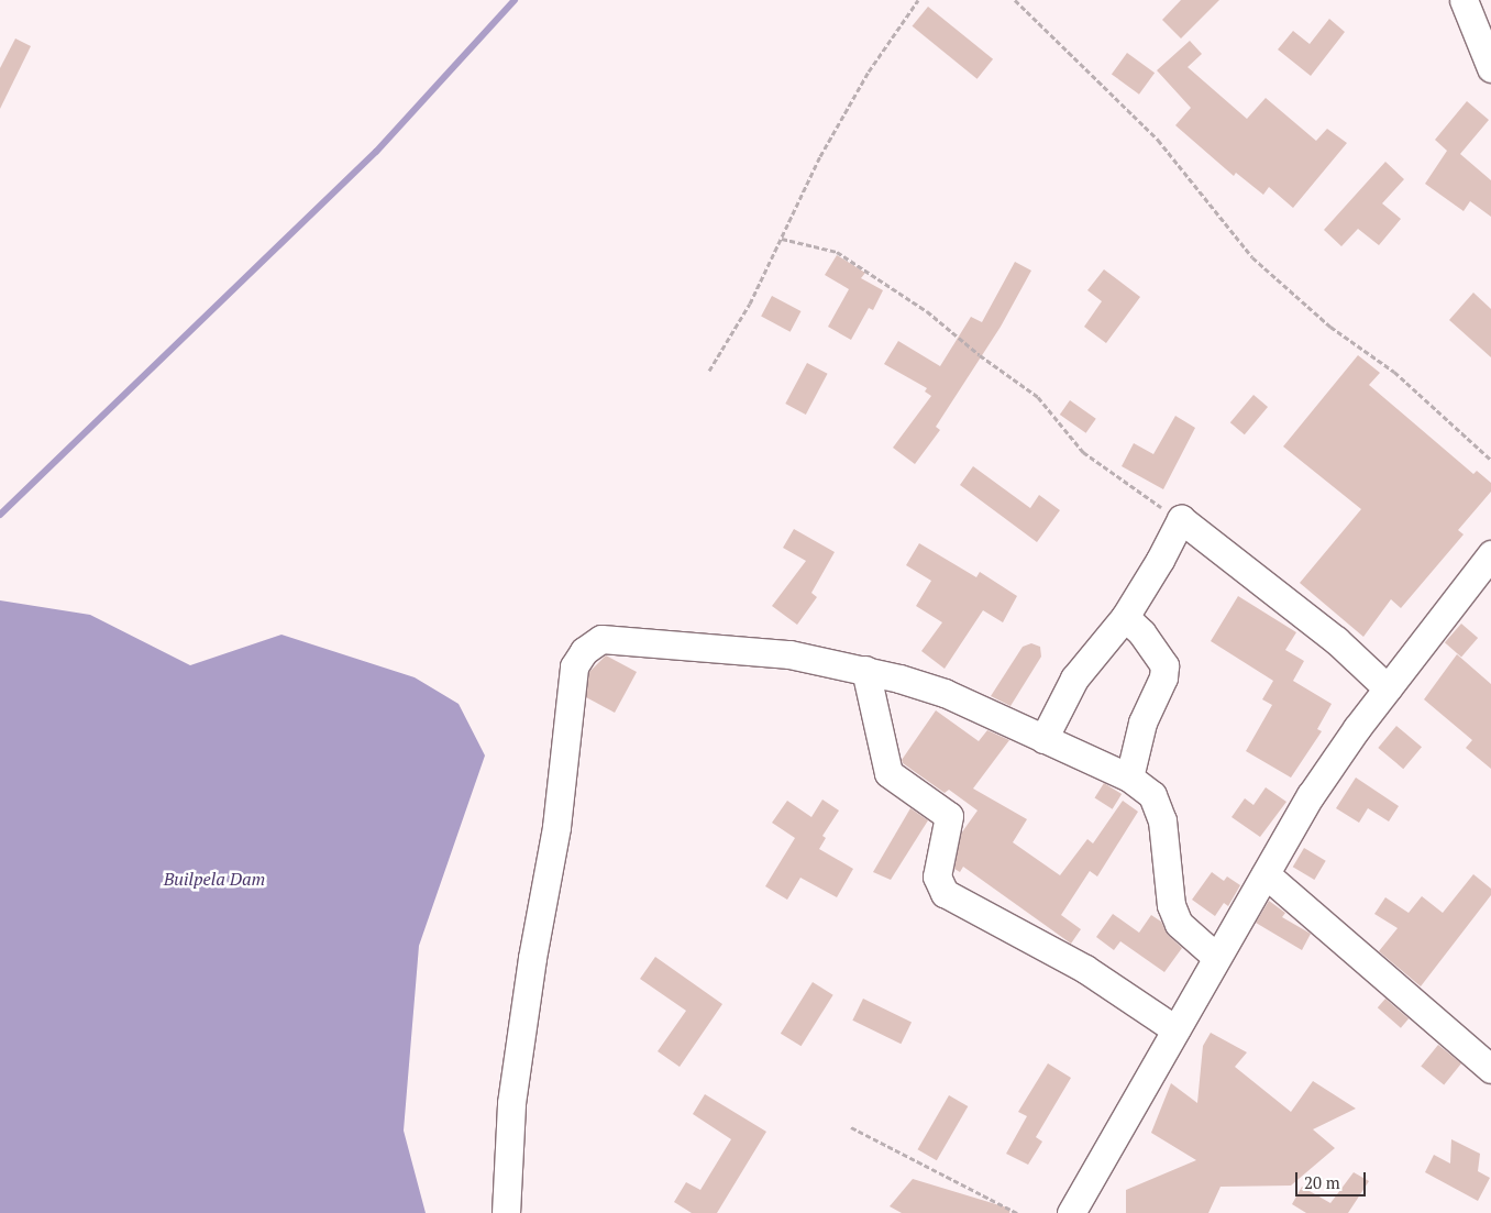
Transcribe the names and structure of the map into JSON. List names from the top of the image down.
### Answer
{
  "water": ["Builpela Dam"],
  "scale_bar": "20 m"
}
